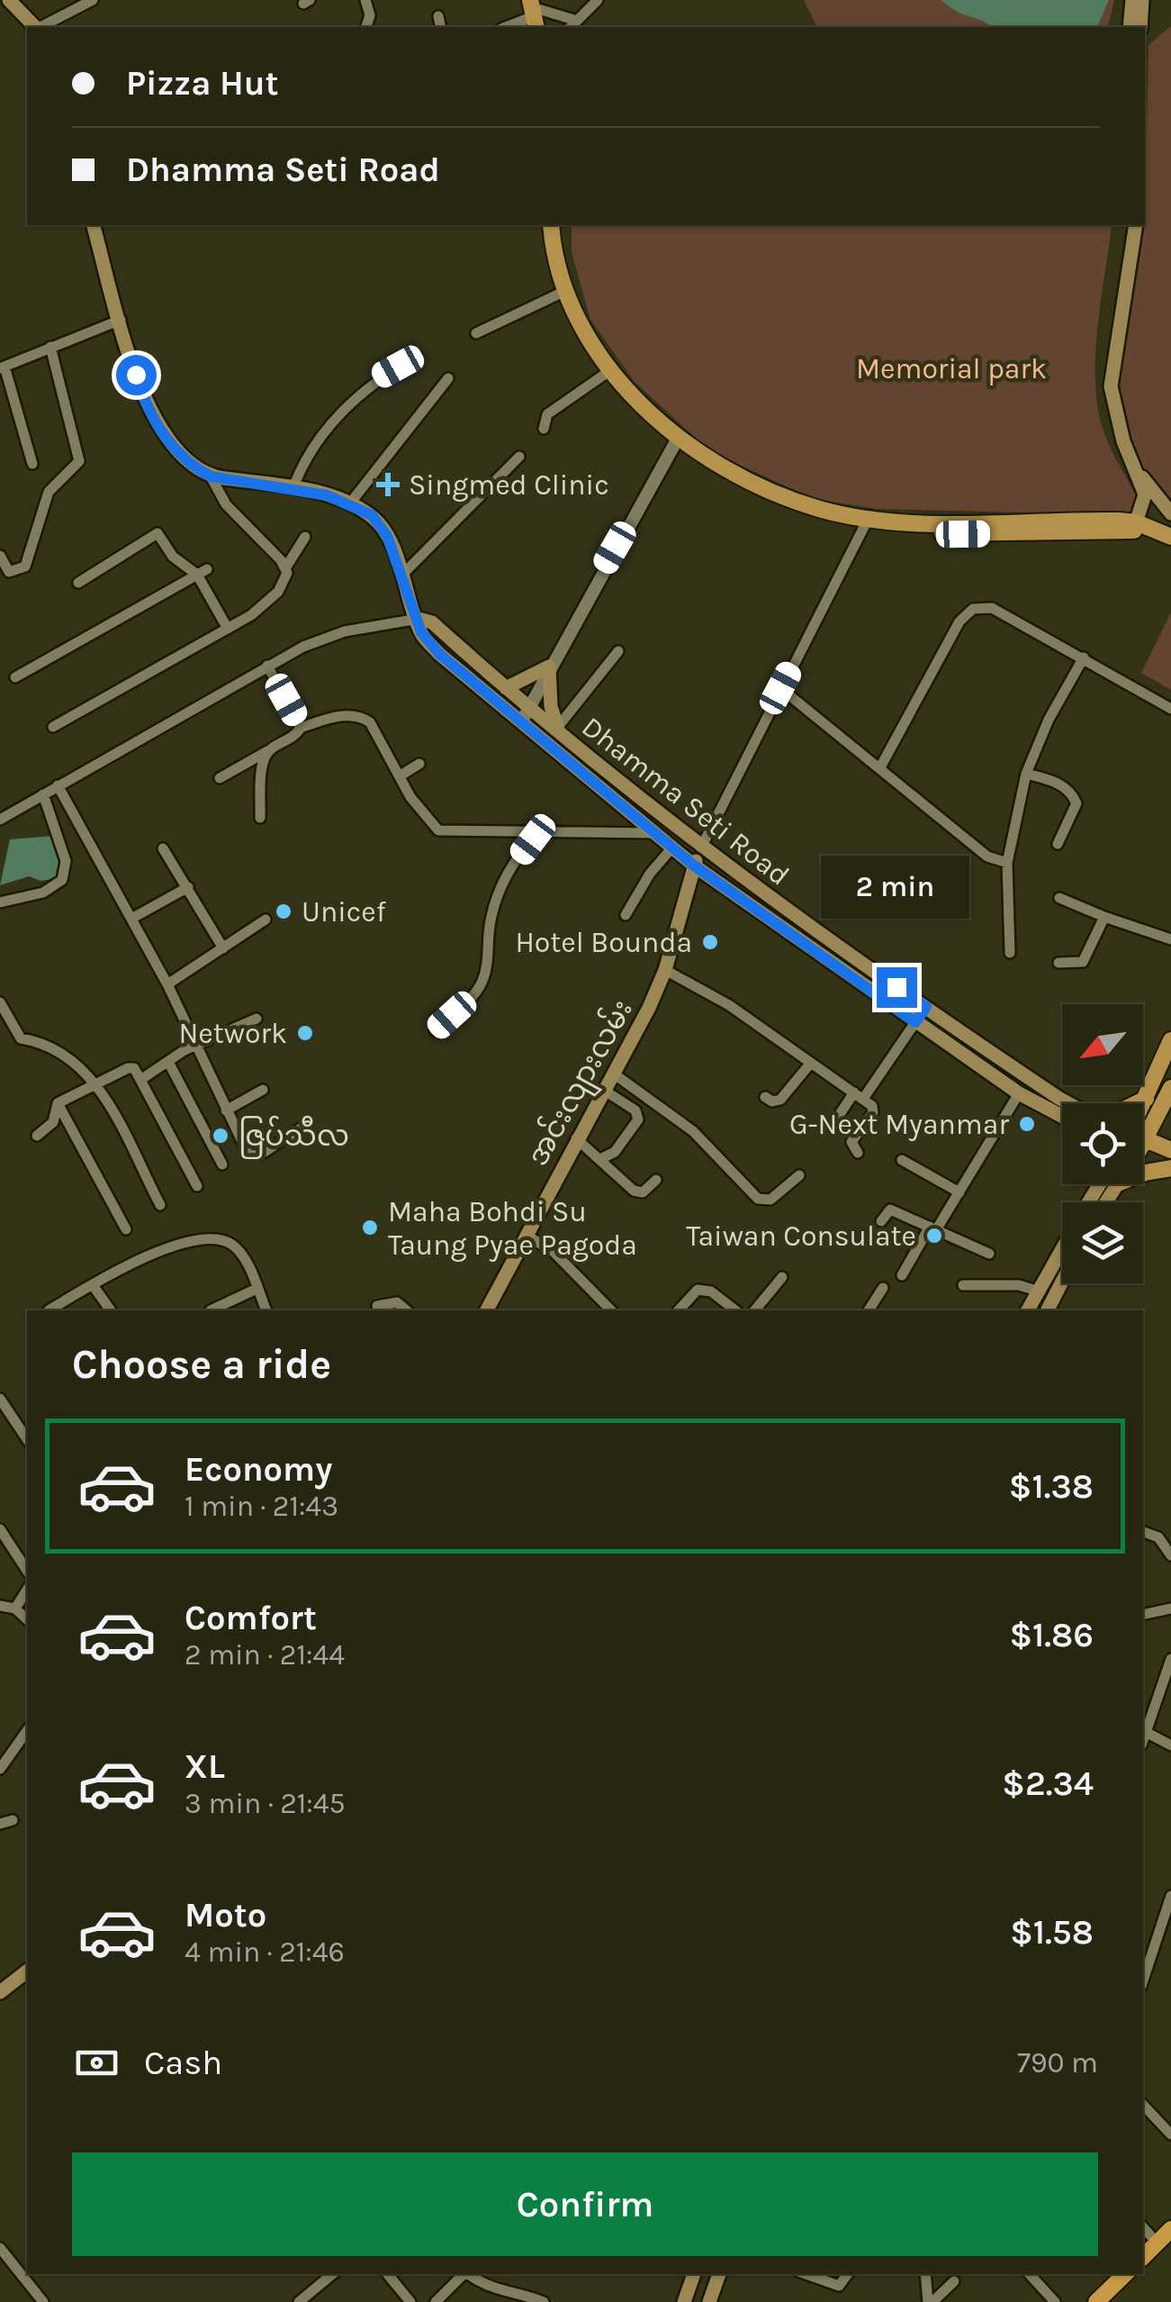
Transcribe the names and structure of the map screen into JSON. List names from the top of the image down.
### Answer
{
  "streets": {
    "main road": ["Dhamma Seti Road", "အင်းလျားလမ်း"]
  },
  "crossings": [
    ["Dhamma Seti Road", "အင်းလျားလမ်း"]
  ],
  "parks": ["Memorial park"],
  "places": {
    "health": ["Singmed Clinic"],
    "other": [
      "Unicef",
      "Hotel Bounda",
      "Network",
      "G-Next Myanmar",
      "ဇြပ်သီလ",
      "Maha Bohdi Su Taung Pyae Pagoda",
      "Taiwan Consulate"
    ]
  },
  "north": "bottom left",
  "page": {
    "banner": ["Pizza Hut", "Dhamma Seti Road"],
    "bubble": "2 min",
    "heading": "Choose a ride",
    "list": [
      {
        "name": "Economy",
        "note": "1 min · 21:43",
        "value": "$1.38"
      },
      {
        "name": "Comfort",
        "note": "2 min · 21:44",
        "value": "$1.86"
      },
      {
        "name": "XL",
        "note": "3 min · 21:45",
        "value": "$2.34"
      },
      {
        "name": "Moto",
        "note": "4 min · 21:46",
        "value": "$1.58"
      }
    ],
    "pay": ["Cash", "790 m"],
    "buttons": "Confirm"
  }
}
